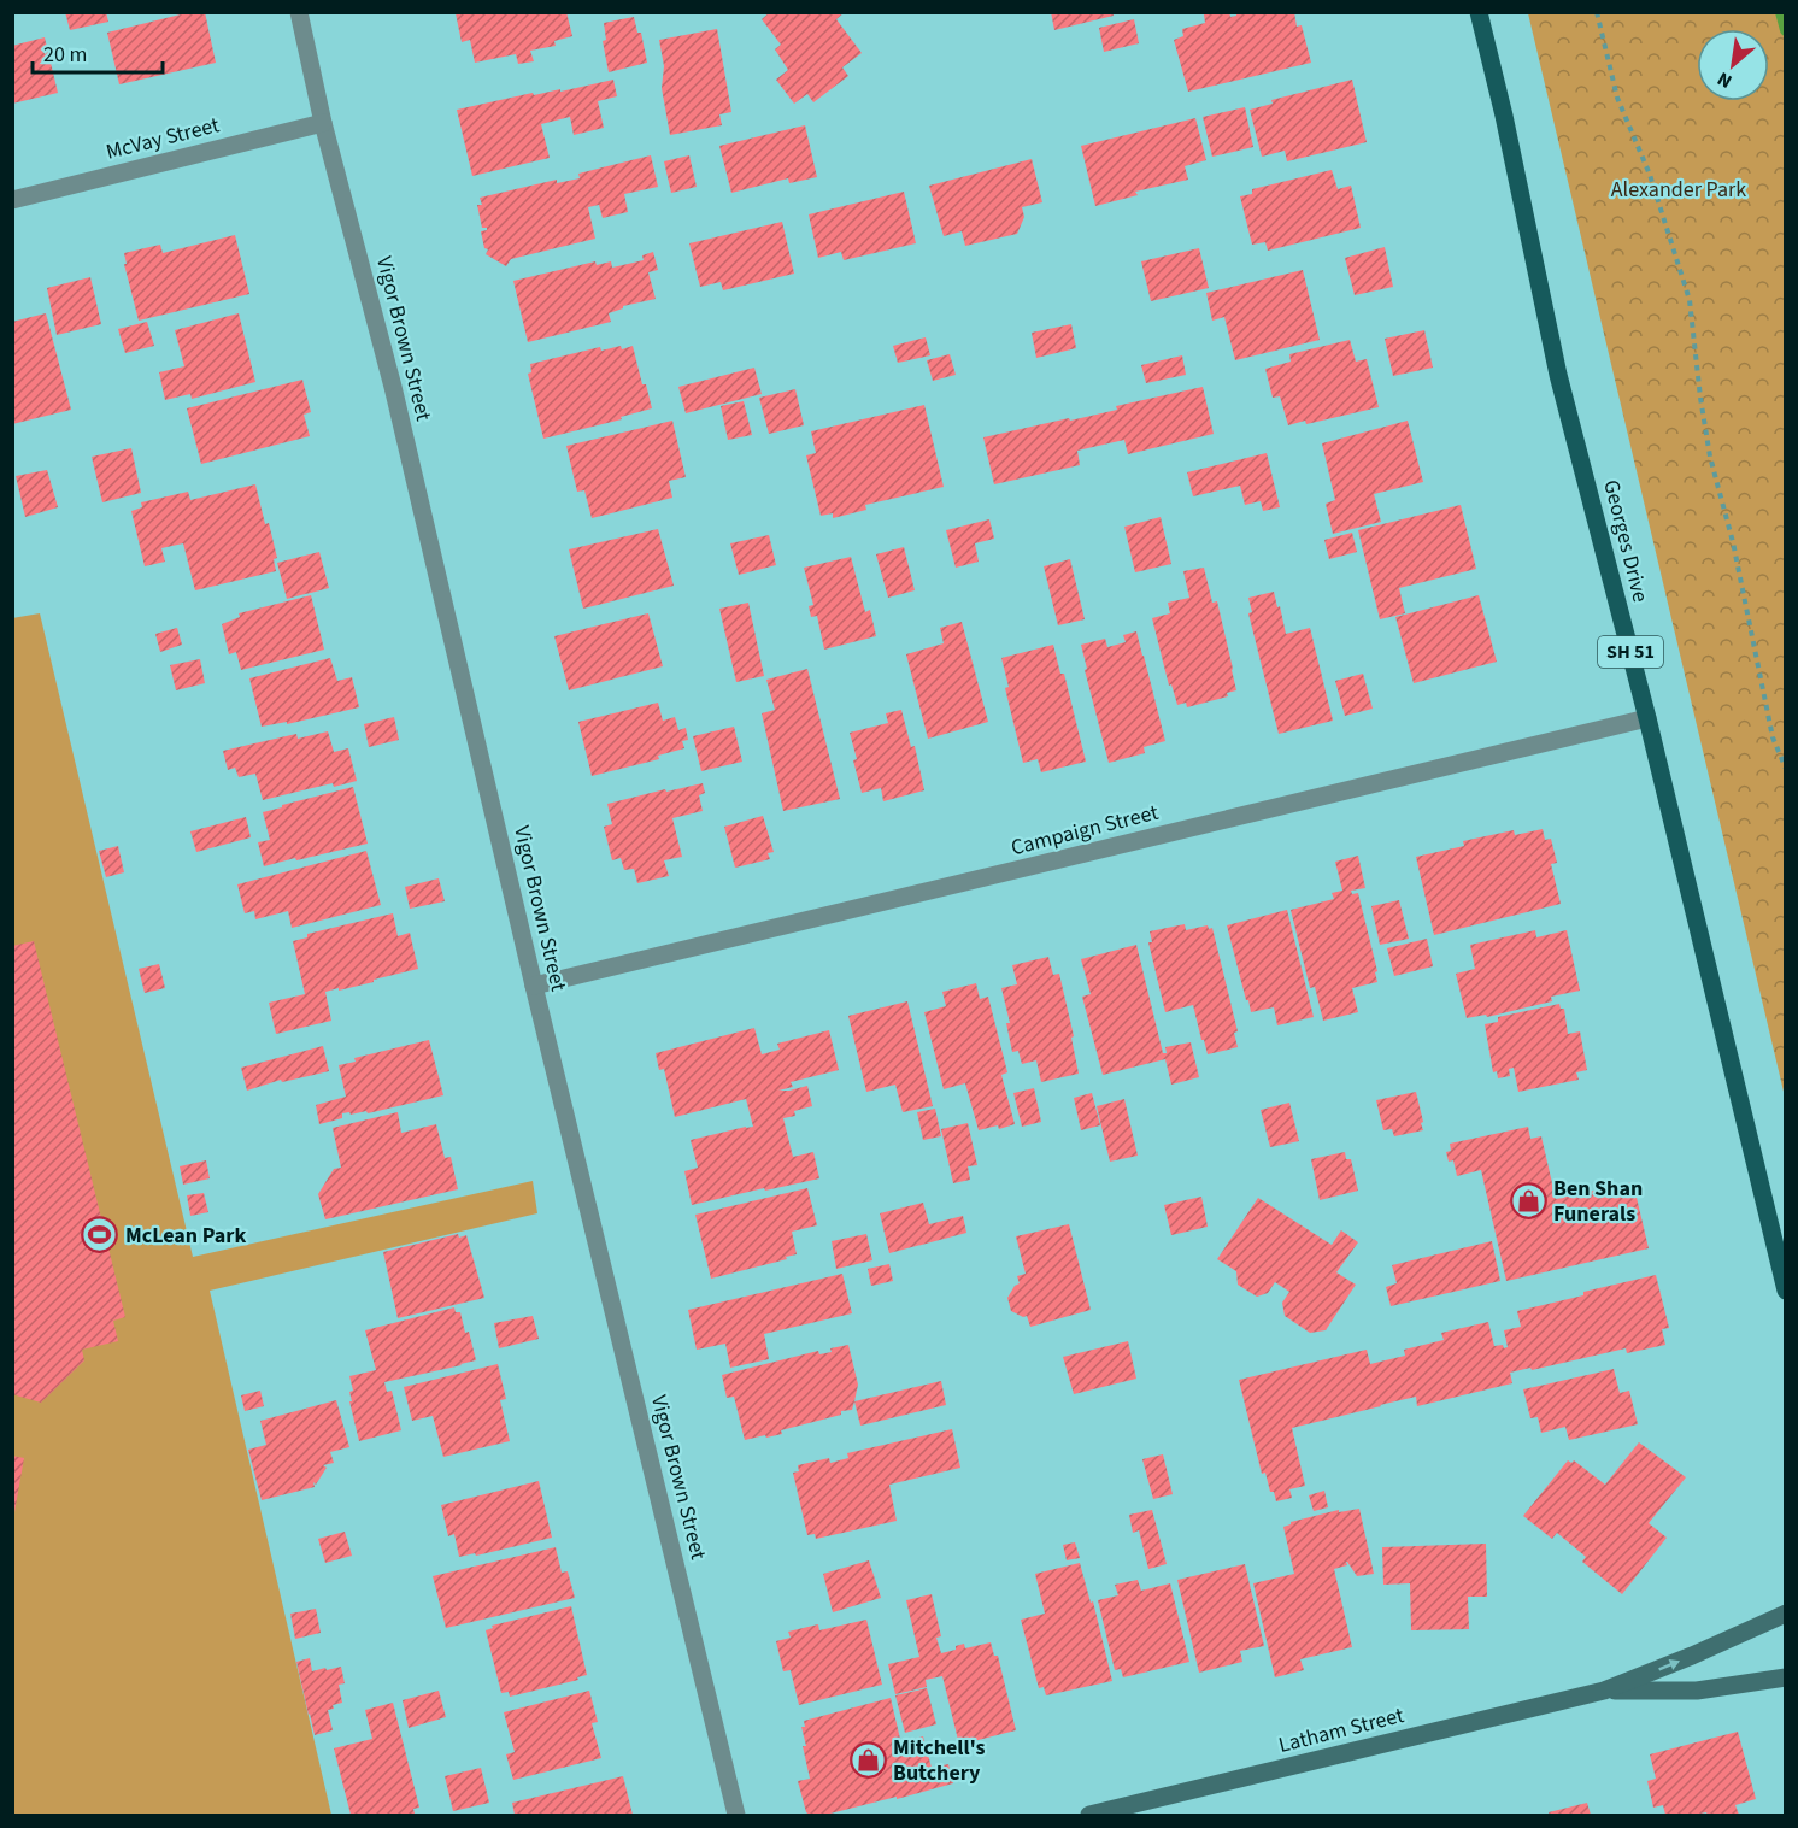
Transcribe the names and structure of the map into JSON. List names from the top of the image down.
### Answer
{
  "streets": {
    "main road": ["Georges Drive", "SH 51", "Latham Street"],
    "street": ["McVay Street", "Vigor Brown Street", "Campaign Street"]
  },
  "crossings": [
    ["McVay Street", "Vigor Brown Street"],
    ["Vigor Brown Street", "Campaign Street"],
    ["Georges Drive", "Campaign Street"]
  ],
  "parks": ["Alexander Park"],
  "places": {
    "shop": ["Ben Shan Funerals", "Mitchell's Butchery"],
    "sports": ["McLean Park"]
  },
  "scale_bar": "20 m",
  "north": "bottom left"
}
